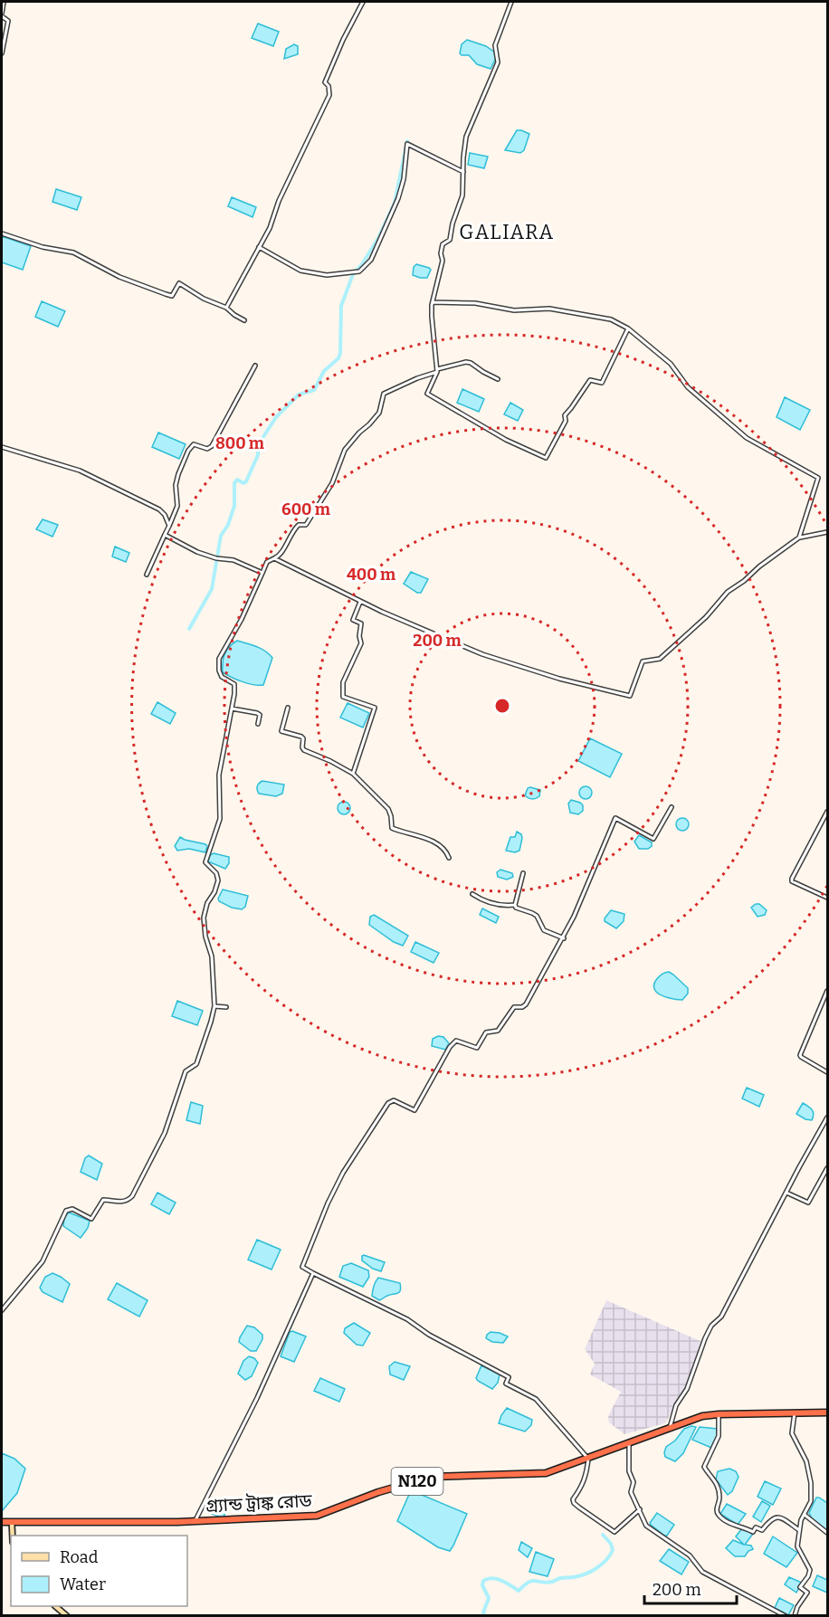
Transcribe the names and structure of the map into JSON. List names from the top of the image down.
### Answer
{
  "streets": {
    "highway": ["N120", "গ্র্যান্ড ট্রাঙ্ক রোড"]
  },
  "districts": ["GALIARA"],
  "legend": ["Road", "Water"],
  "scale_bar": "200 m",
  "rings": [
    "800 m",
    "600 m",
    "400 m",
    "200 m"
  ]
}
